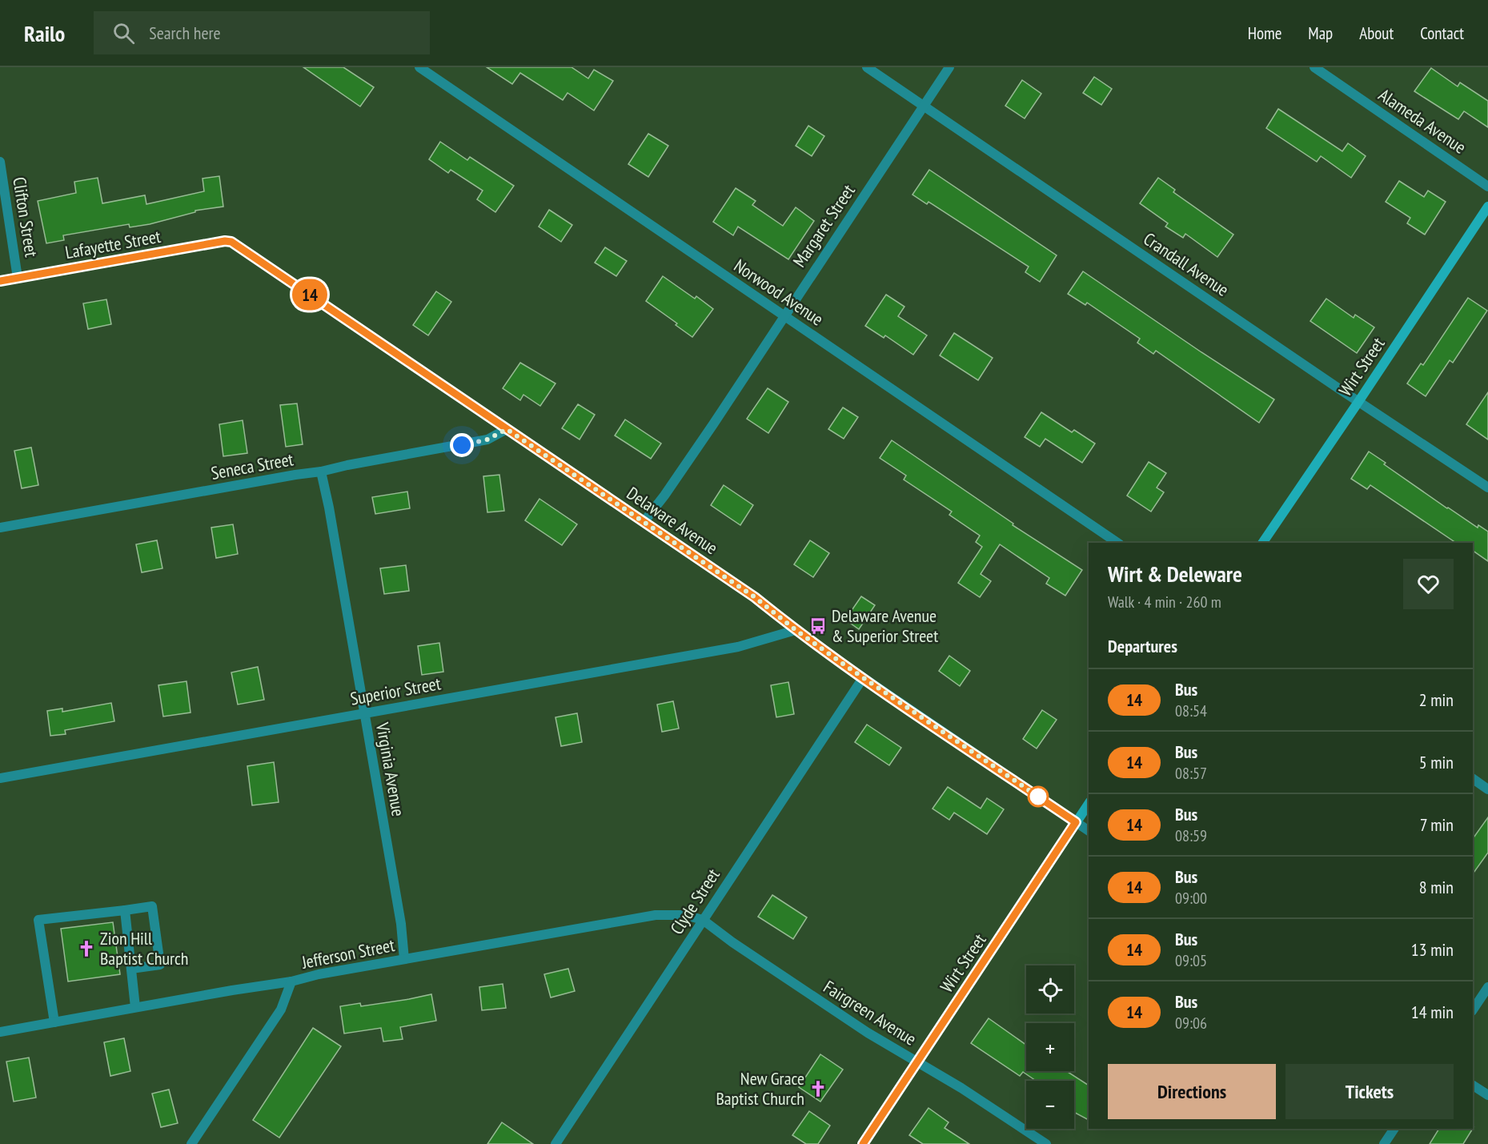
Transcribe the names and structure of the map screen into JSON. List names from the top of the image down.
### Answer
{
  "streets": {
    "main road": ["Wirt Street"],
    "street": [
      "Alameda Avenue",
      "Clifton Street",
      "Margaret Street",
      "Lafayette Street",
      "Crandall Avenue",
      "Norwood Avenue",
      "Seneca Street",
      "Delaware Avenue",
      "Superior Street",
      "Virginia Avenue",
      "Clyde Street",
      "Jefferson Street",
      "Fairgreen Avenue"
    ]
  },
  "crossings": [
    ["Clifton Street", "Lafayette Street"],
    ["Margaret Street", "Crandall Avenue"],
    ["Margaret Street", "Norwood Avenue"],
    ["Margaret Street", "Delaware Avenue"],
    ["Lafayette Street", "Delaware Avenue"],
    ["Crandall Avenue", "Wirt Street"],
    ["Wirt Street", "Delaware Avenue"],
    ["Wirt Street", "Fairgreen Avenue"],
    ["Seneca Street", "Delaware Avenue"],
    ["Seneca Street", "Virginia Avenue"],
    ["Delaware Avenue", "Superior Street"],
    ["Delaware Avenue", "Clyde Street"],
    ["Superior Street", "Virginia Avenue"],
    ["Virginia Avenue", "Jefferson Street"],
    ["Clyde Street", "Jefferson Street"],
    ["Clyde Street", "Fairgreen Avenue"],
    ["Jefferson Street", "Fairgreen Avenue"]
  ],
  "places": {
    "bus stop": ["Delaware Avenue & Superior Street"],
    "church": ["Zion Hill Baptist Church", "New Grace Baptist Church"]
  },
  "lines": ["bus line 14"],
  "page": {
    "header": "Railo",
    "search": "Search here",
    "nav": [
      "Home",
      "Map",
      "About",
      "Contact"
    ],
    "on_map": "14",
    "heading": [
      ["Wirt & Deleware", "Walk · 4 min · 260 m"],
      "Departures"
    ],
    "list": [
      {
        "mark": "14",
        "name": "Bus",
        "note": "08:54",
        "value": "2 min"
      },
      {
        "mark": "14",
        "name": "Bus",
        "note": "08:57",
        "value": "5 min"
      },
      {
        "mark": "14",
        "name": "Bus",
        "note": "08:59",
        "value": "7 min"
      },
      {
        "mark": "14",
        "name": "Bus",
        "note": "09:00",
        "value": "8 min"
      },
      {
        "mark": "14",
        "name": "Bus",
        "note": "09:05",
        "value": "13 min"
      },
      {
        "mark": "14",
        "name": "Bus",
        "note": "09:06",
        "value": "14 min"
      }
    ],
    "map_buttons": ["+", "−"],
    "buttons": ["Directions", "Tickets"]
  }
}
